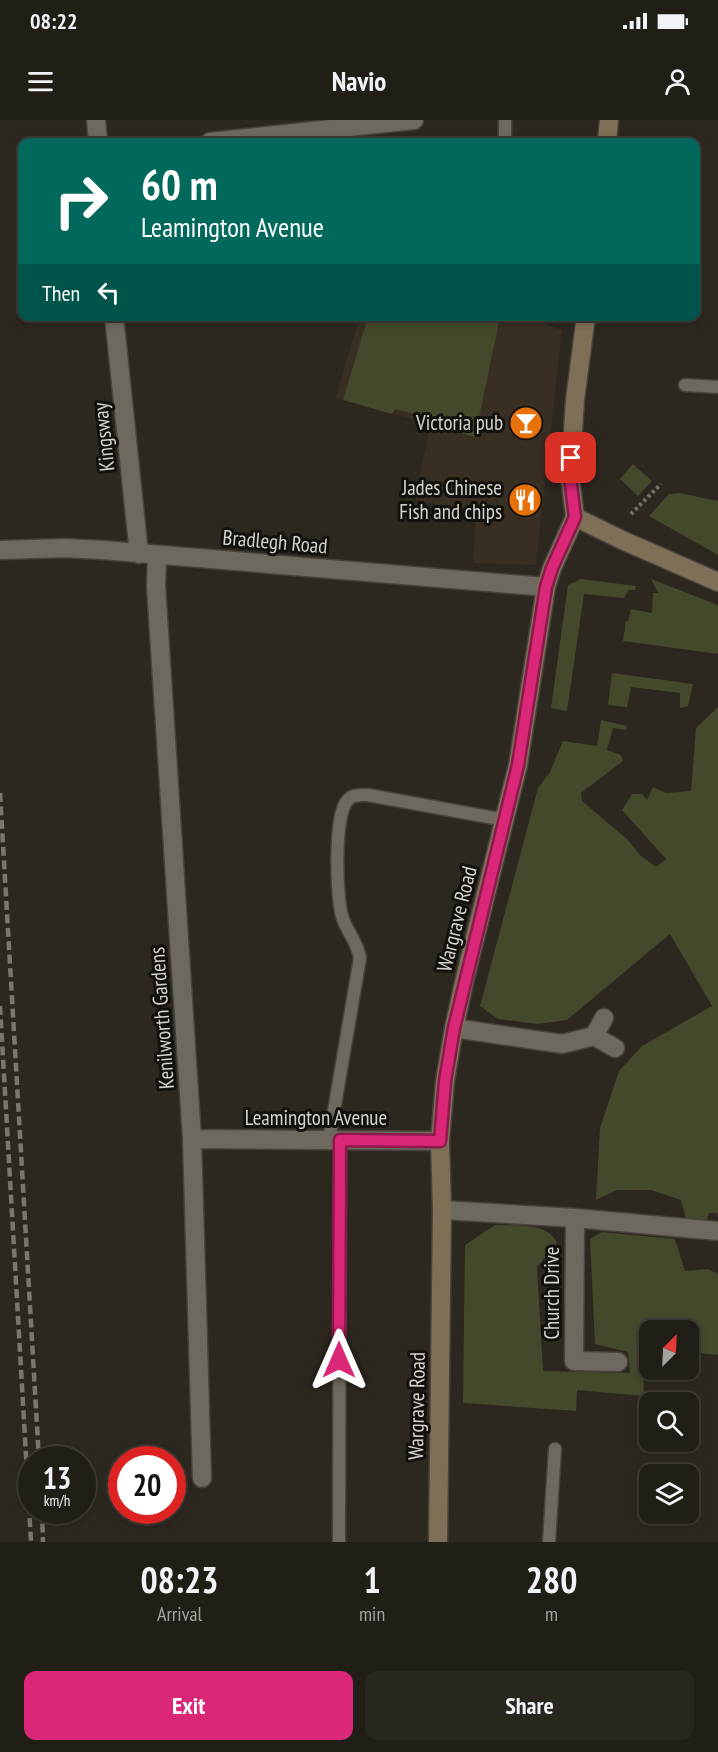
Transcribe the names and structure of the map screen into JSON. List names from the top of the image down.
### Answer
{
  "streets": {
    "street": [
      "Kingsway",
      "Bradlegh Road",
      "Wargrave Road",
      "Kenilworth Gardens",
      "Leamington Avenue",
      "Church Drive"
    ]
  },
  "crossings": [
    ["Kingsway", "Bradlegh Road"],
    ["Kingsway", "Kenilworth Gardens"],
    ["Bradlegh Road", "Wargrave Road"],
    ["Bradlegh Road", "Kenilworth Gardens"],
    ["Wargrave Road", "Leamington Avenue"],
    ["Wargrave Road", "Church Drive"],
    ["Kenilworth Gardens", "Leamington Avenue"]
  ],
  "places": {
    "bar": ["Victoria pub"],
    "restaurant": ["Jades Chinese Fish and chips"]
  },
  "north": "top right",
  "page": {
    "status": "08:22",
    "header": "Navio",
    "turn": ["60 m", "Leamington Avenue"],
    "then": "Then",
    "speed": "13 km/h",
    "limit": "20",
    "eta": [
      "08:23",
      "Arrival",
      "1",
      "min",
      "280",
      "m"
    ],
    "buttons": ["Exit", "Share"]
  }
}
